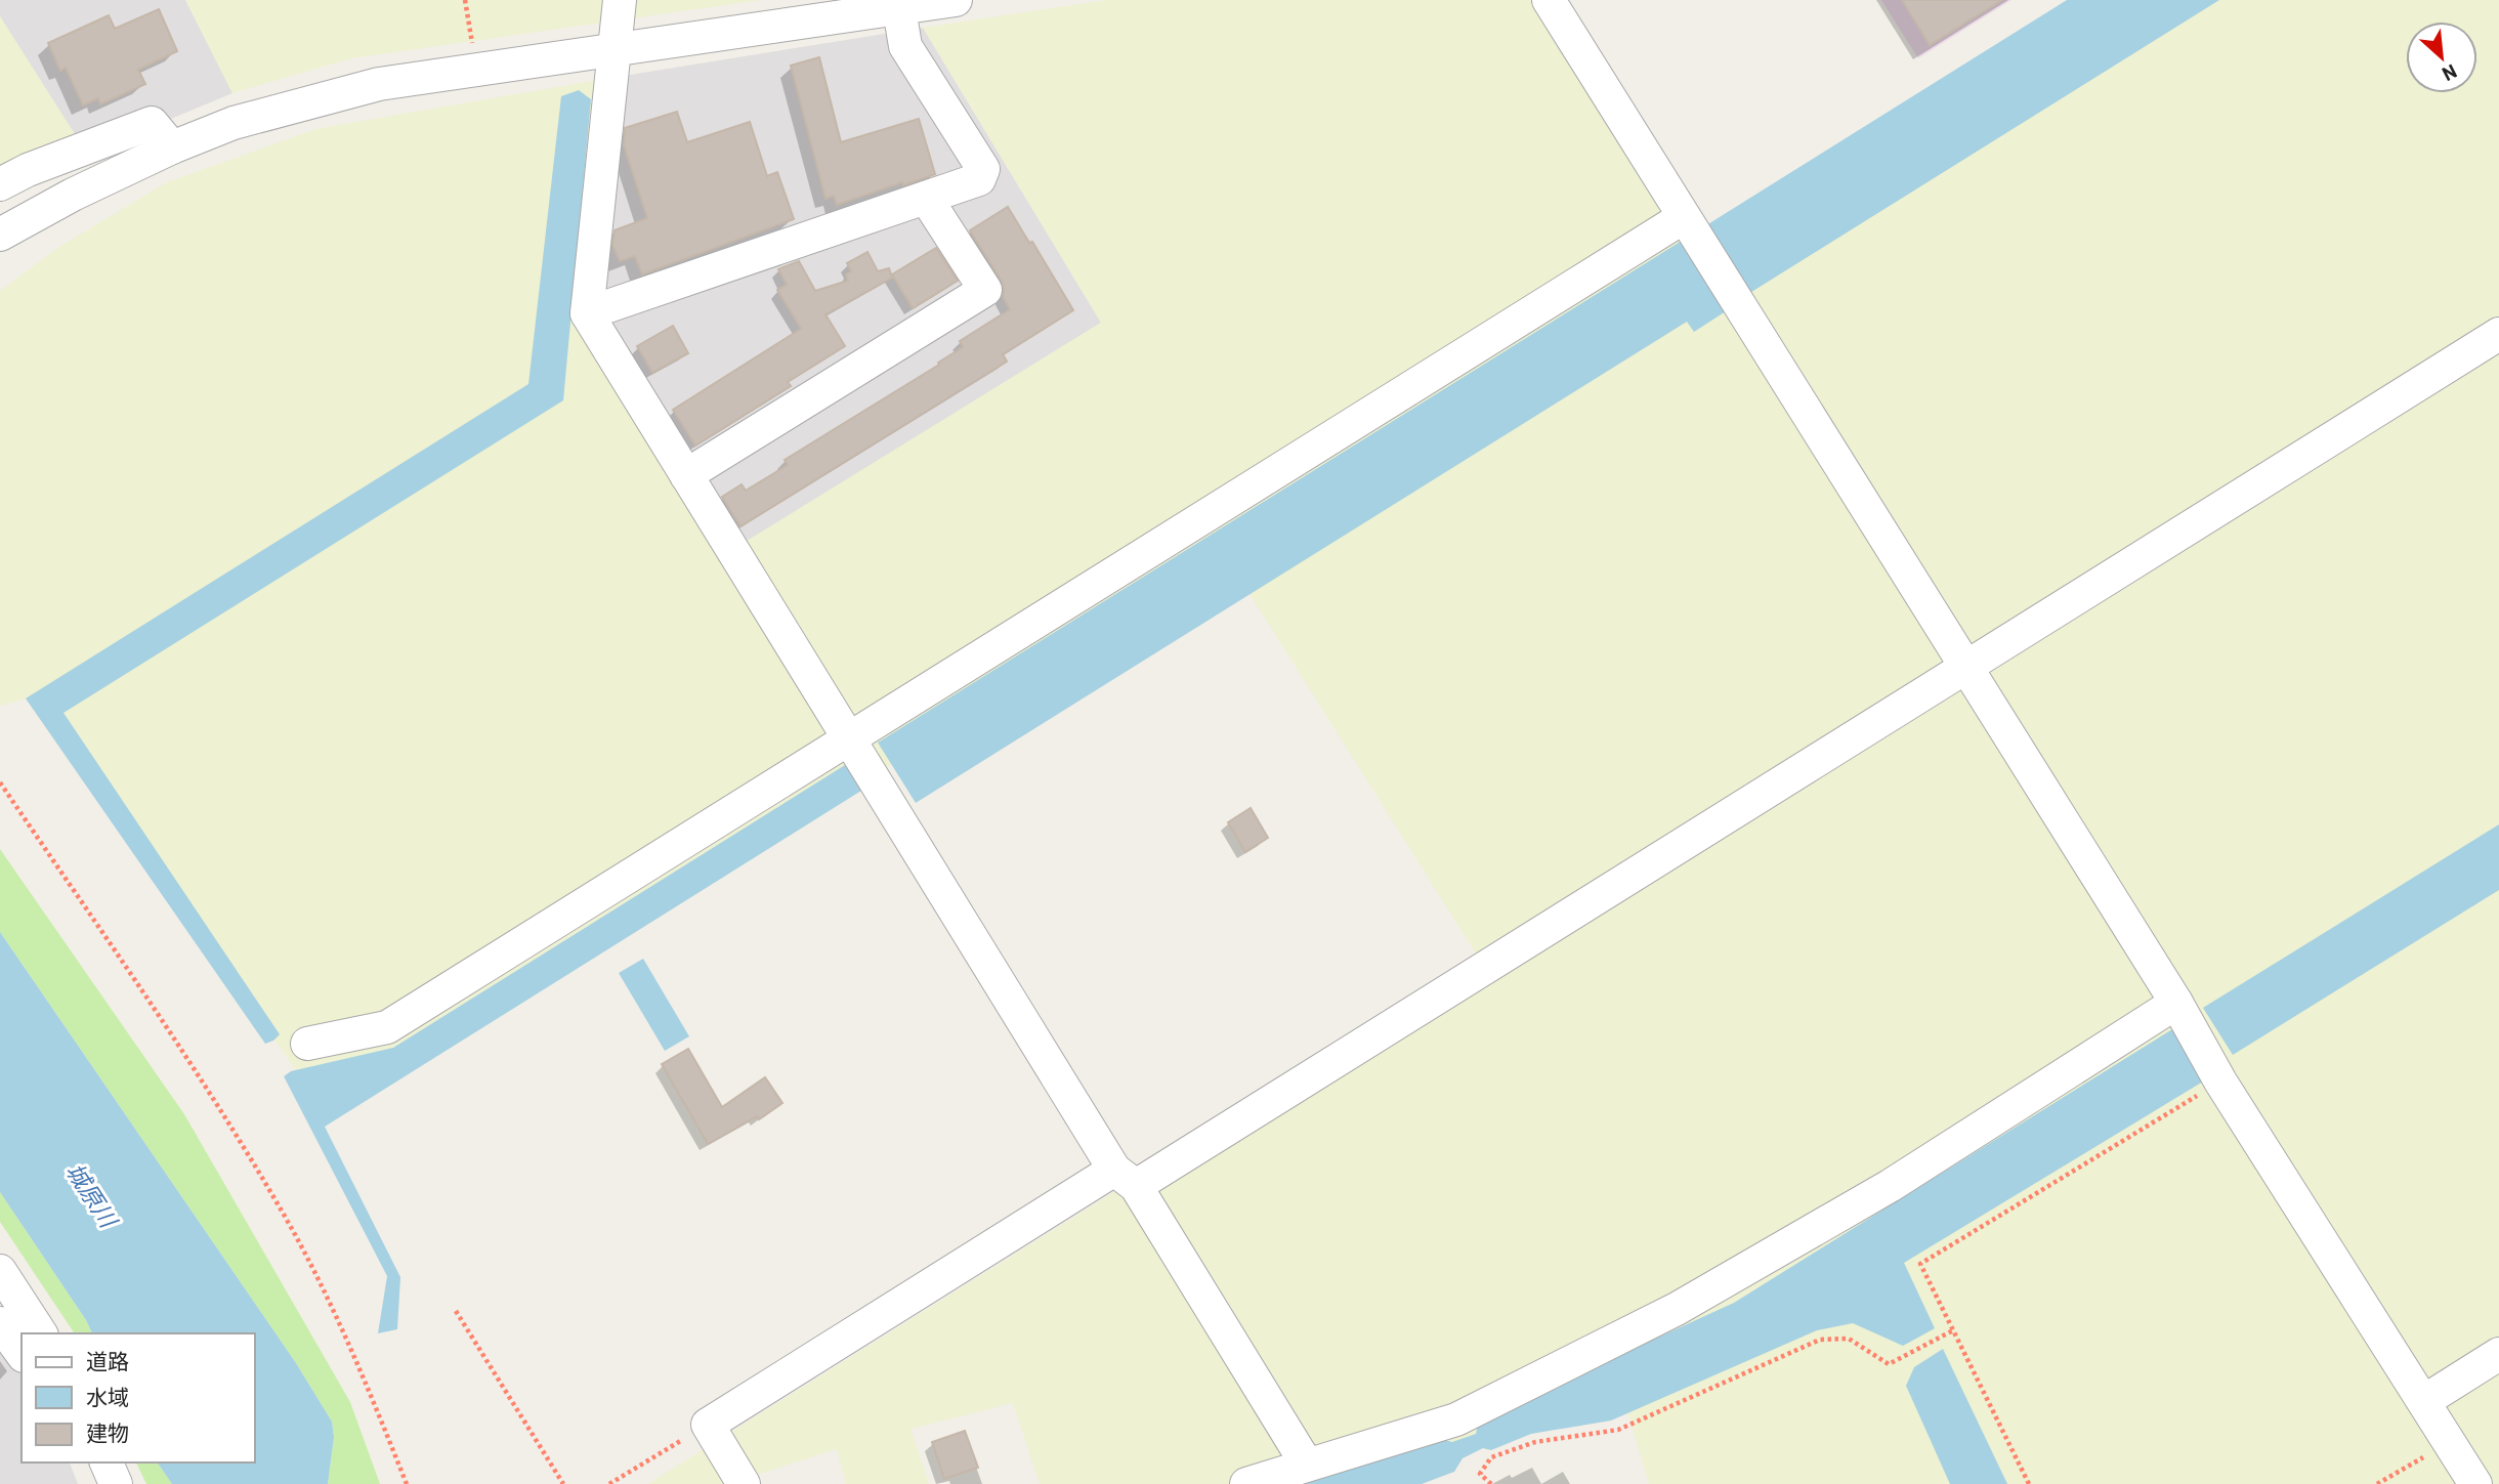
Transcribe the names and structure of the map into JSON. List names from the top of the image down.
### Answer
{
  "water": ["城原川"],
  "legend": ["道路", "水域", "建物"],
  "north": "bottom right"
}
